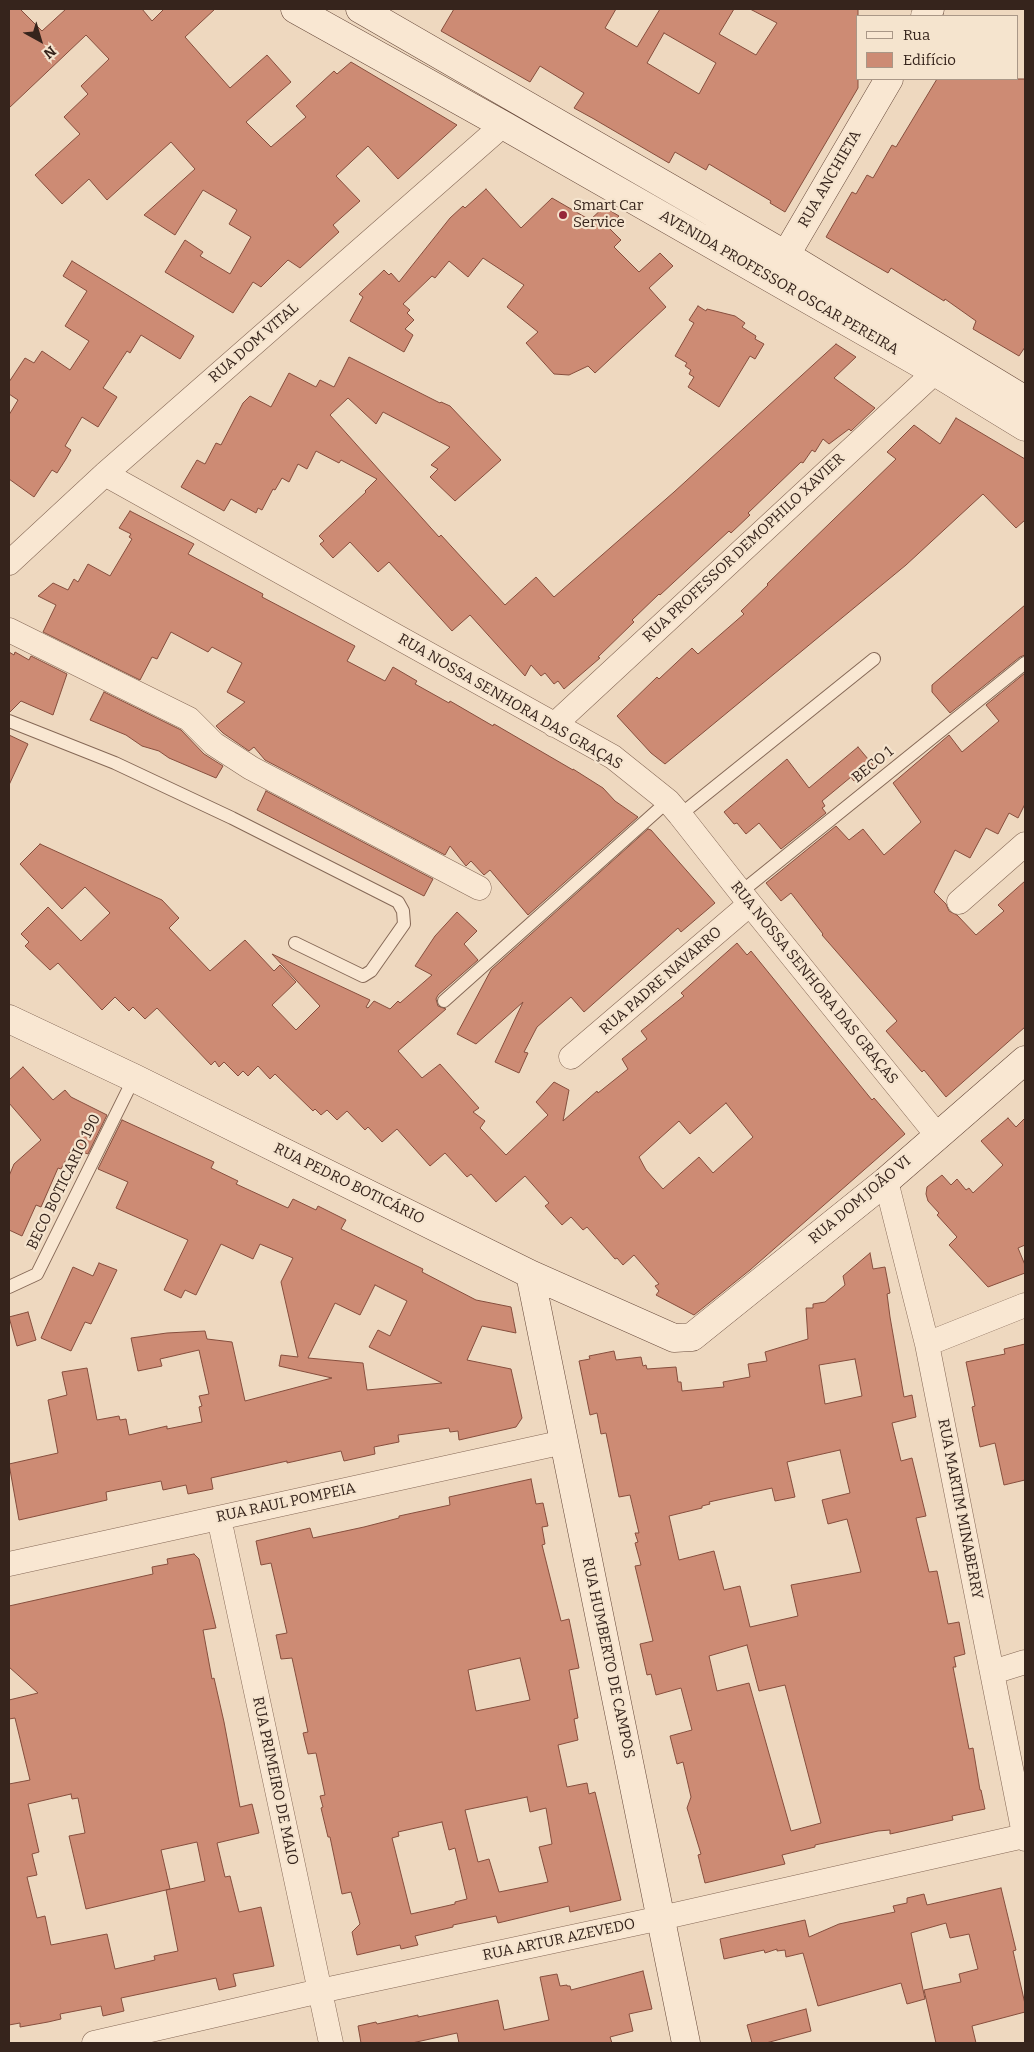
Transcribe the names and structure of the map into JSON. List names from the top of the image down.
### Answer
{
  "streets": {
    "street": [
      "RUA ANCHIETA",
      "AVENIDA PROFESSOR OSCAR PEREIRA",
      "RUA DOM VITAL",
      "RUA PROFESSOR DEMOPHILO XAVIER",
      "RUA NOSSA SENHORA DAS GRAÇAS",
      "RUA PADRE NAVARRO",
      "RUA PEDRO BOTICÁRIO",
      "RUA DOM JOÃO VI",
      "RUA RAUL POMPEIA",
      "RUA MARTIM MINABERRY",
      "RUA HUMBERTO DE CAMPOS",
      "RUA PRIMEIRO DE MAIO",
      "RUA ARTUR AZEVEDO"
    ],
    "lane": ["BECO 1", "BECO BOTICARIO 190"]
  },
  "crossings": [
    ["RUA ANCHIETA", "AVENIDA PROFESSOR OSCAR PEREIRA"],
    ["AVENIDA PROFESSOR OSCAR PEREIRA", "RUA DOM VITAL"],
    ["AVENIDA PROFESSOR OSCAR PEREIRA", "RUA PROFESSOR DEMOPHILO XAVIER"],
    ["RUA DOM VITAL", "RUA NOSSA SENHORA DAS GRAÇAS"],
    ["RUA PROFESSOR DEMOPHILO XAVIER", "RUA NOSSA SENHORA DAS GRAÇAS"],
    ["RUA NOSSA SENHORA DAS GRAÇAS", "BECO 1"],
    ["RUA NOSSA SENHORA DAS GRAÇAS", "RUA PADRE NAVARRO"],
    ["RUA NOSSA SENHORA DAS GRAÇAS", "RUA DOM JOÃO VI"],
    ["BECO 1", "RUA PADRE NAVARRO"],
    ["BECO BOTICARIO 190", "RUA PEDRO BOTICÁRIO"],
    ["RUA PEDRO BOTICÁRIO", "RUA DOM JOÃO VI"],
    ["RUA PEDRO BOTICÁRIO", "RUA HUMBERTO DE CAMPOS"],
    ["RUA DOM JOÃO VI", "RUA MARTIM MINABERRY"],
    ["RUA RAUL POMPEIA", "RUA HUMBERTO DE CAMPOS"],
    ["RUA RAUL POMPEIA", "RUA PRIMEIRO DE MAIO"],
    ["RUA MARTIM MINABERRY", "RUA ARTUR AZEVEDO"],
    ["RUA HUMBERTO DE CAMPOS", "RUA ARTUR AZEVEDO"],
    ["RUA PRIMEIRO DE MAIO", "RUA ARTUR AZEVEDO"]
  ],
  "places": ["Smart Car Service"],
  "legend": ["Rua", "Edifício"],
  "north": "bottom right"
}
